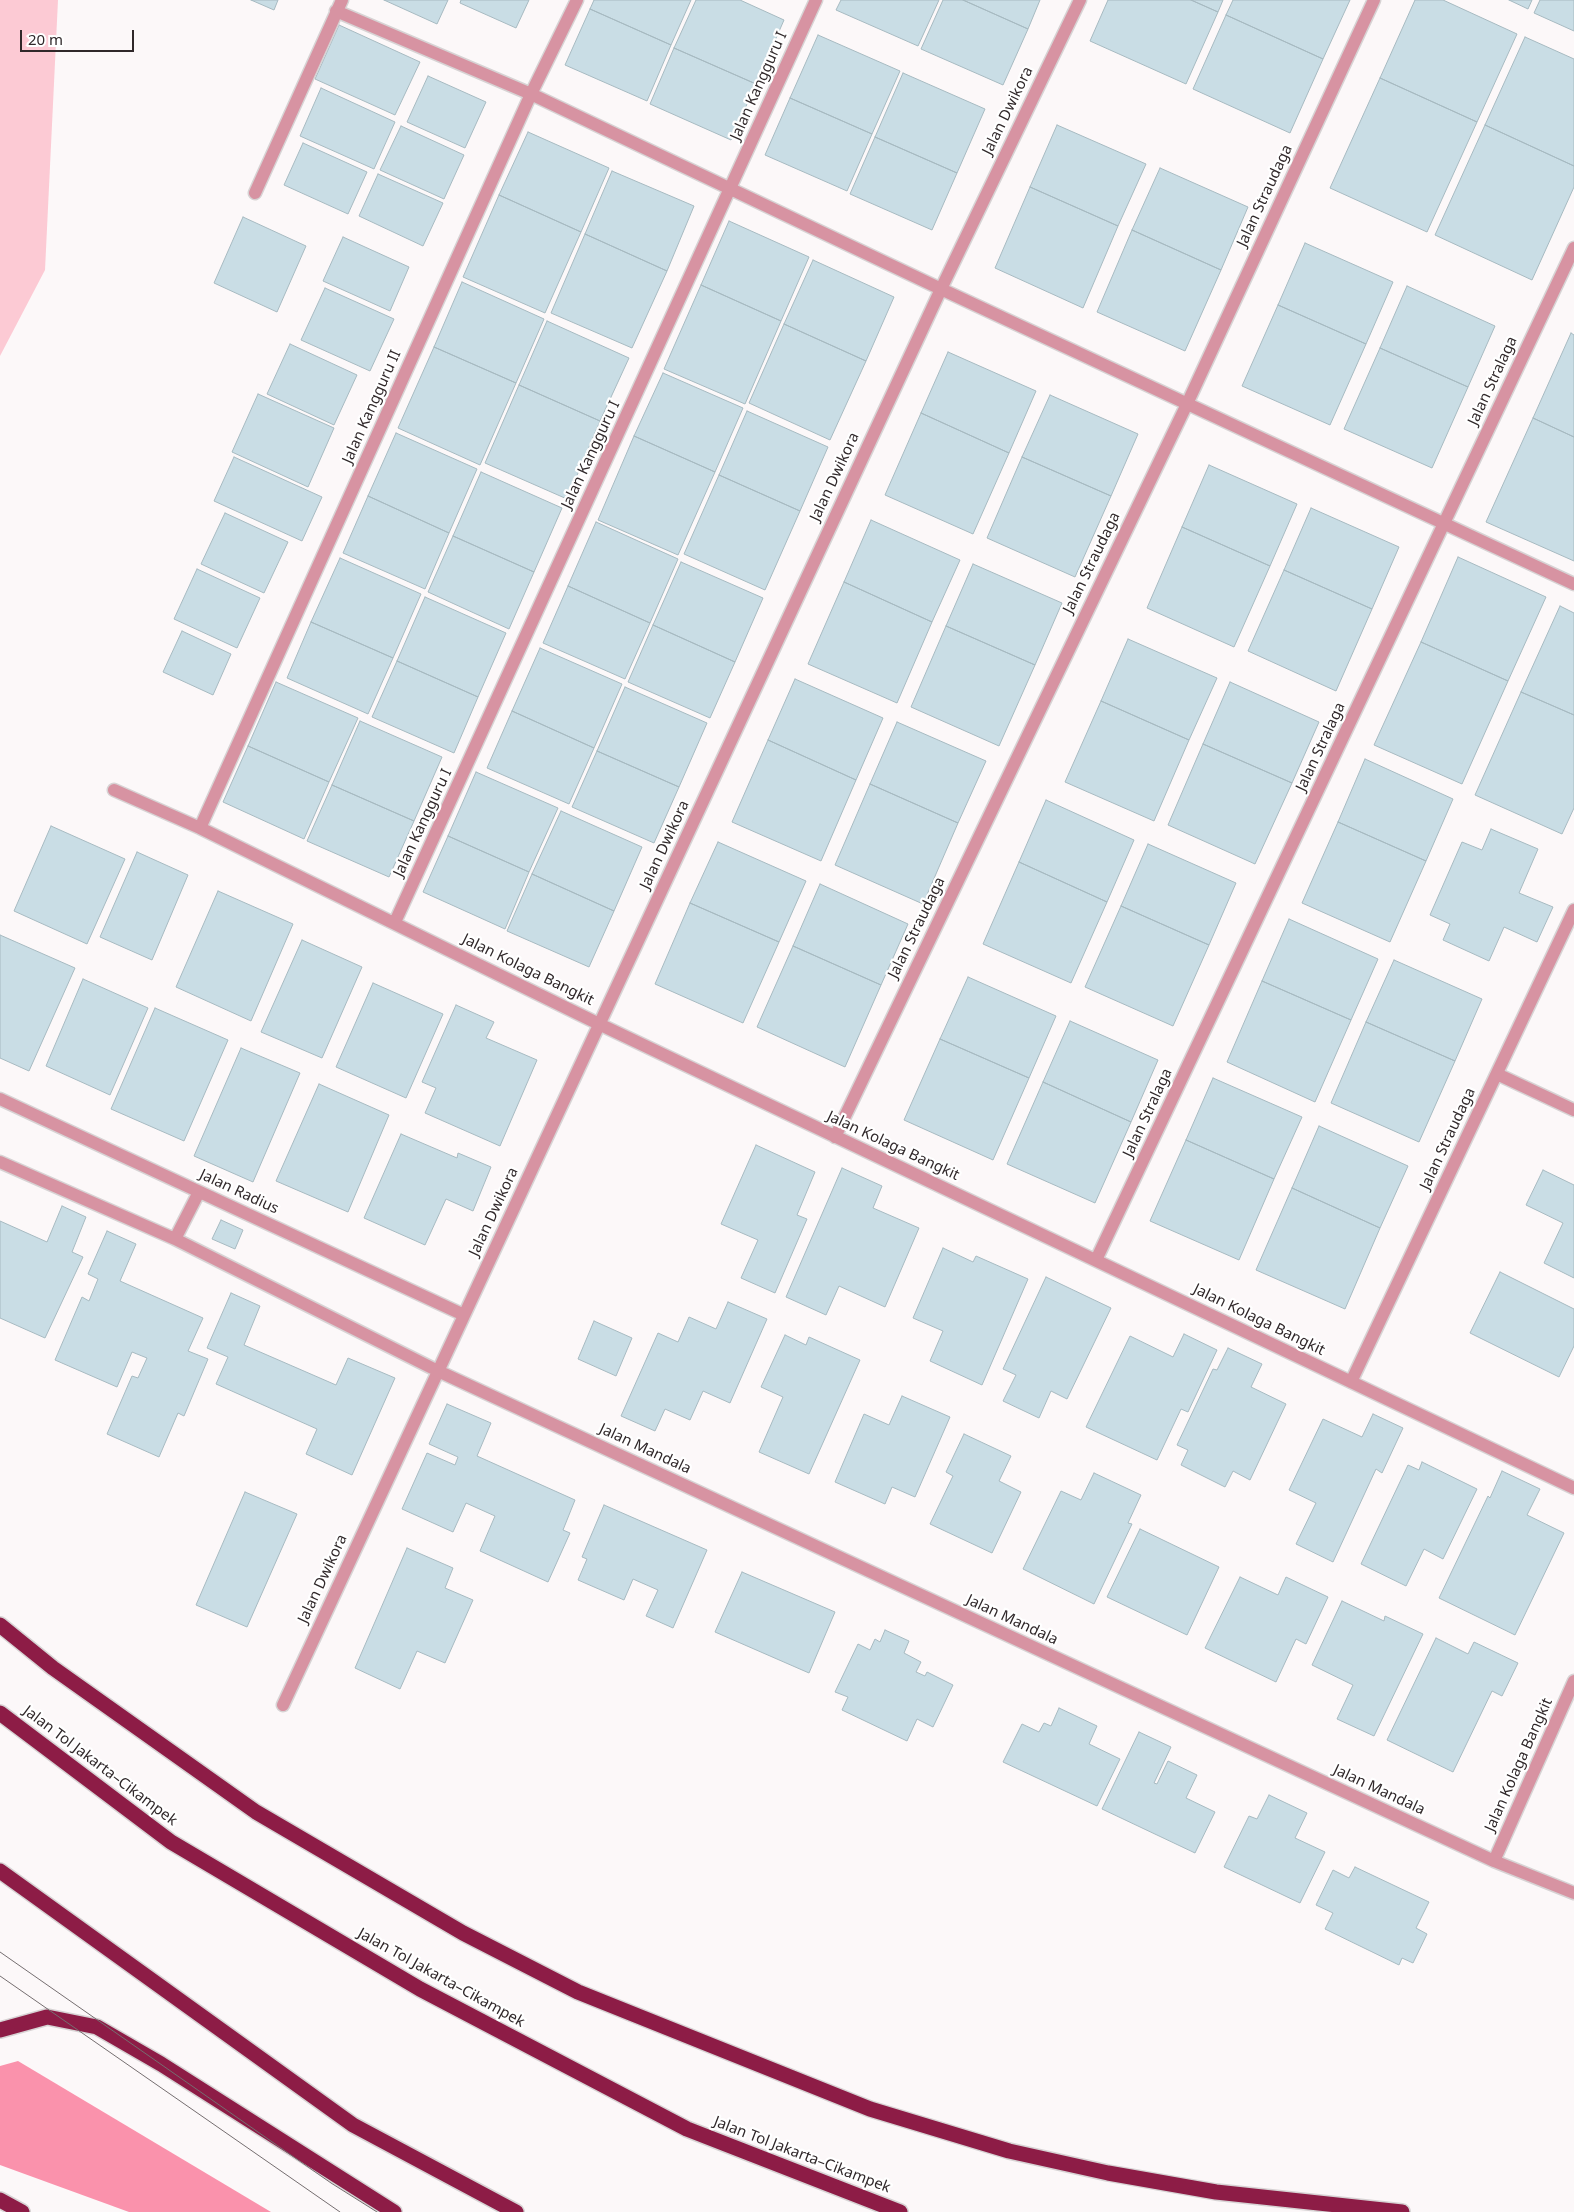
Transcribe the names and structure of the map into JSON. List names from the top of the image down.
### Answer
{
  "streets": {
    "highway": ["Jalan Tol Jakarta–Cikampek"],
    "street": [
      "Jalan Kangguru I",
      "Jalan Dwikora",
      "Jalan Straudaga",
      "Jalan Stralaga",
      "Jalan Kangguru II",
      "Jalan Kolaga Bangkit",
      "Jalan Radius",
      "Jalan Mandala"
    ]
  },
  "crossings": [
    ["Jalan Kangguru I", "Jalan Kolaga Bangkit"],
    ["Jalan Dwikora", "Jalan Kolaga Bangkit"],
    ["Jalan Dwikora", "Jalan Radius"],
    ["Jalan Dwikora", "Jalan Mandala"],
    ["Jalan Straudaga", "Jalan Kolaga Bangkit"],
    ["Jalan Stralaga", "Jalan Kolaga Bangkit"],
    ["Jalan Kangguru II", "Jalan Kolaga Bangkit"],
    ["Jalan Kolaga Bangkit", "Jalan Mandala"]
  ],
  "scale_bar": "20 m"
}
